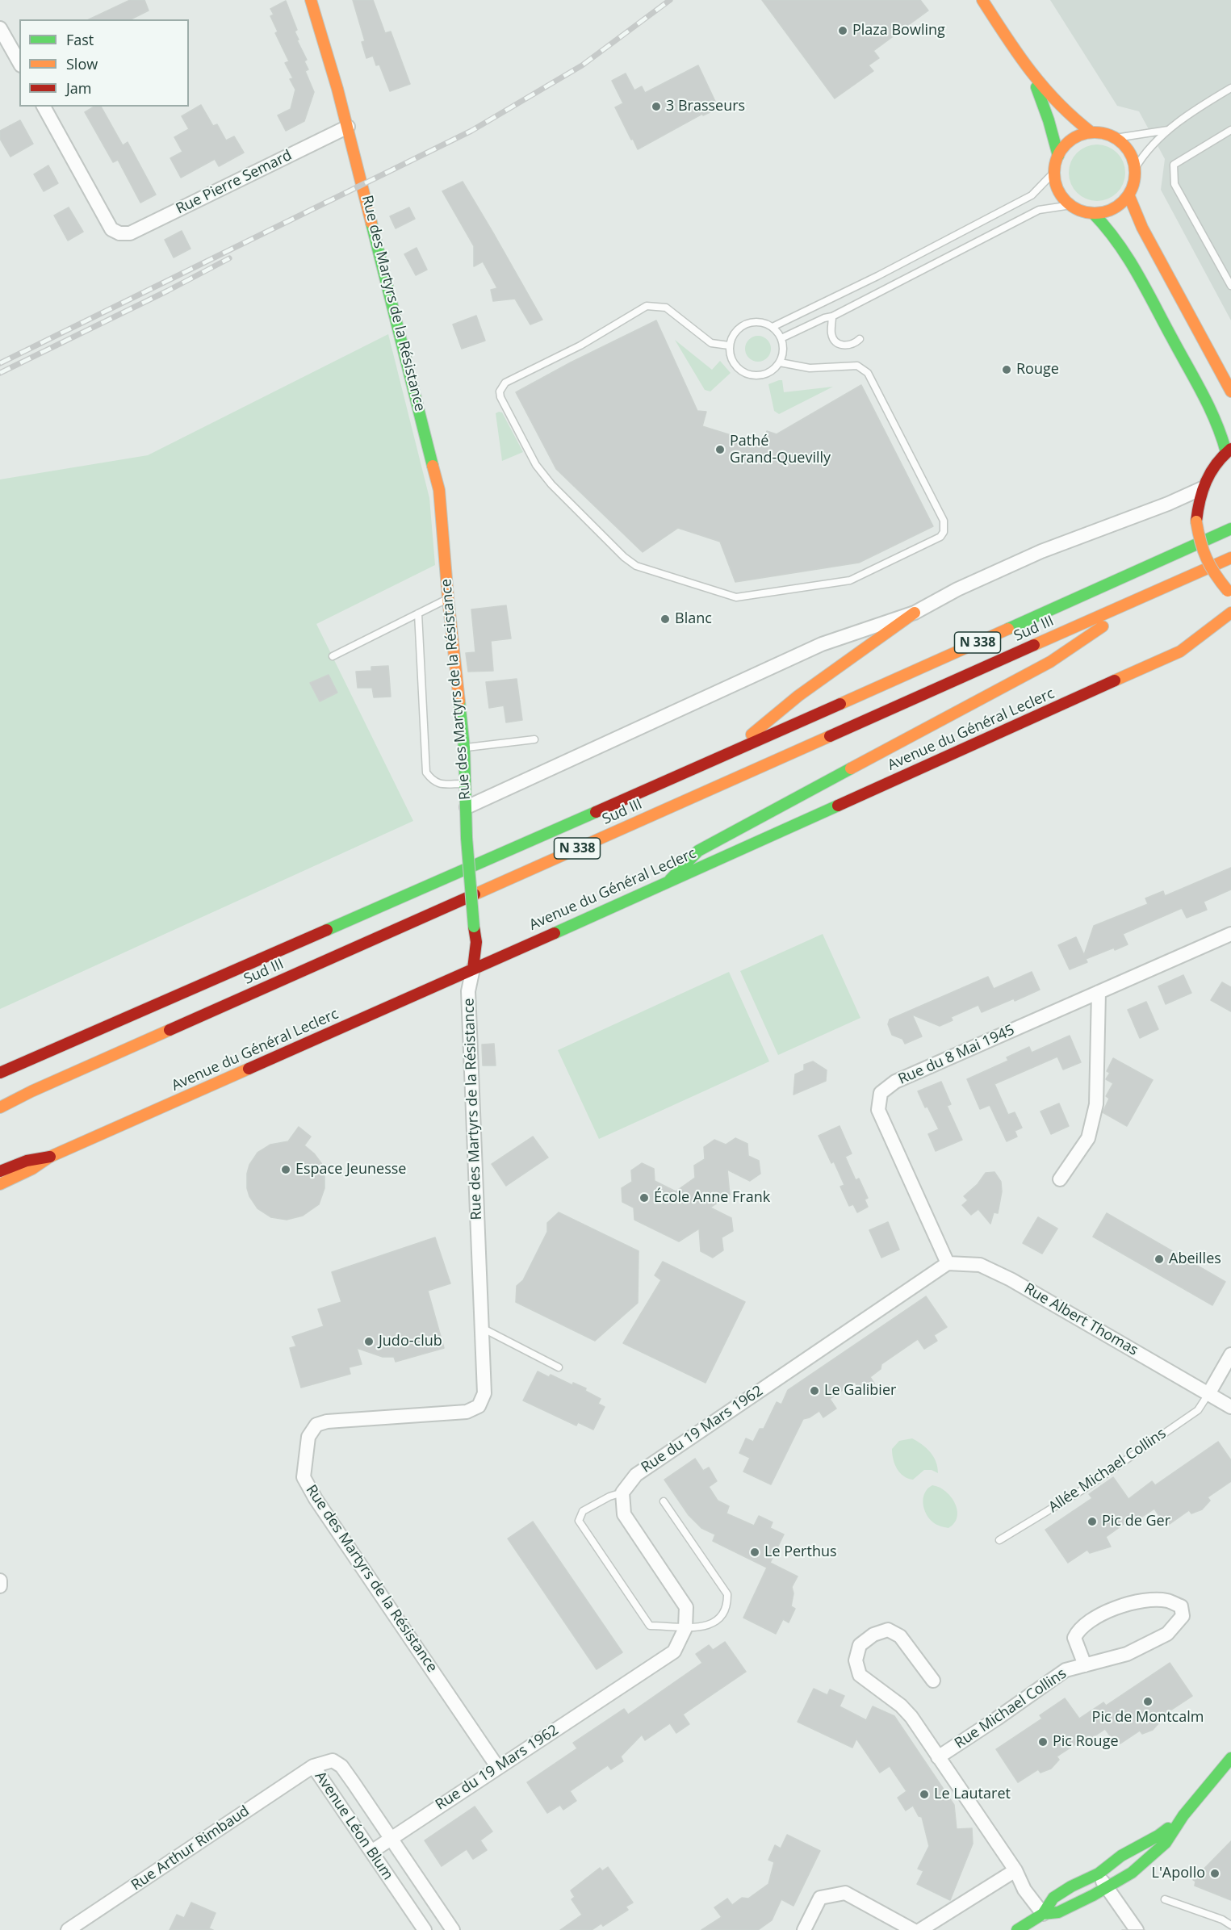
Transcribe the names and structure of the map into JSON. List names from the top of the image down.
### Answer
{
  "streets": {
    "main road": [
      "Rue des Martyrs de la Résistance",
      "Sud III",
      "N 338",
      "Avenue du Général Leclerc"
    ],
    "street": [
      "Rue Pierre Semard",
      "Rue du 8 Mai 1945",
      "Rue Albert Thomas",
      "Rue du 19 Mars 1962",
      "Rue Michael Collins",
      "Avenue Léon Blum",
      "Rue Arthur Rimbaud"
    ],
    "lane": ["Allée Michael Collins"]
  },
  "crossings": [
    ["Rue Pierre Semard", "Rue des Martyrs de la Résistance"],
    ["Rue des Martyrs de la Résistance", "Avenue du Général Leclerc"],
    ["Rue des Martyrs de la Résistance", "Rue du 19 Mars 1962"],
    ["Rue du 8 Mai 1945", "Rue Albert Thomas"],
    ["Rue du 8 Mai 1945", "Rue du 19 Mars 1962"],
    ["Rue Albert Thomas", "Rue du 19 Mars 1962"],
    ["Rue Albert Thomas", "Allée Michael Collins"],
    ["Rue du 19 Mars 1962", "Avenue Léon Blum"],
    ["Avenue Léon Blum", "Rue Arthur Rimbaud"]
  ],
  "places": [
    "Plaza Bowling",
    "3 Brasseurs",
    "Rouge",
    "Pathé Grand-Quevilly",
    "Blanc",
    "Espace Jeunesse",
    "École Anne Frank",
    "Abeilles",
    "Judo-club",
    "Le Galibier",
    "Pic de Ger",
    "Le Perthus",
    "Pic de Montcalm",
    "Pic Rouge",
    "Le Lautaret",
    "L'Apollo"
  ],
  "legend": ["Fast", "Slow", "Jam"]
}
